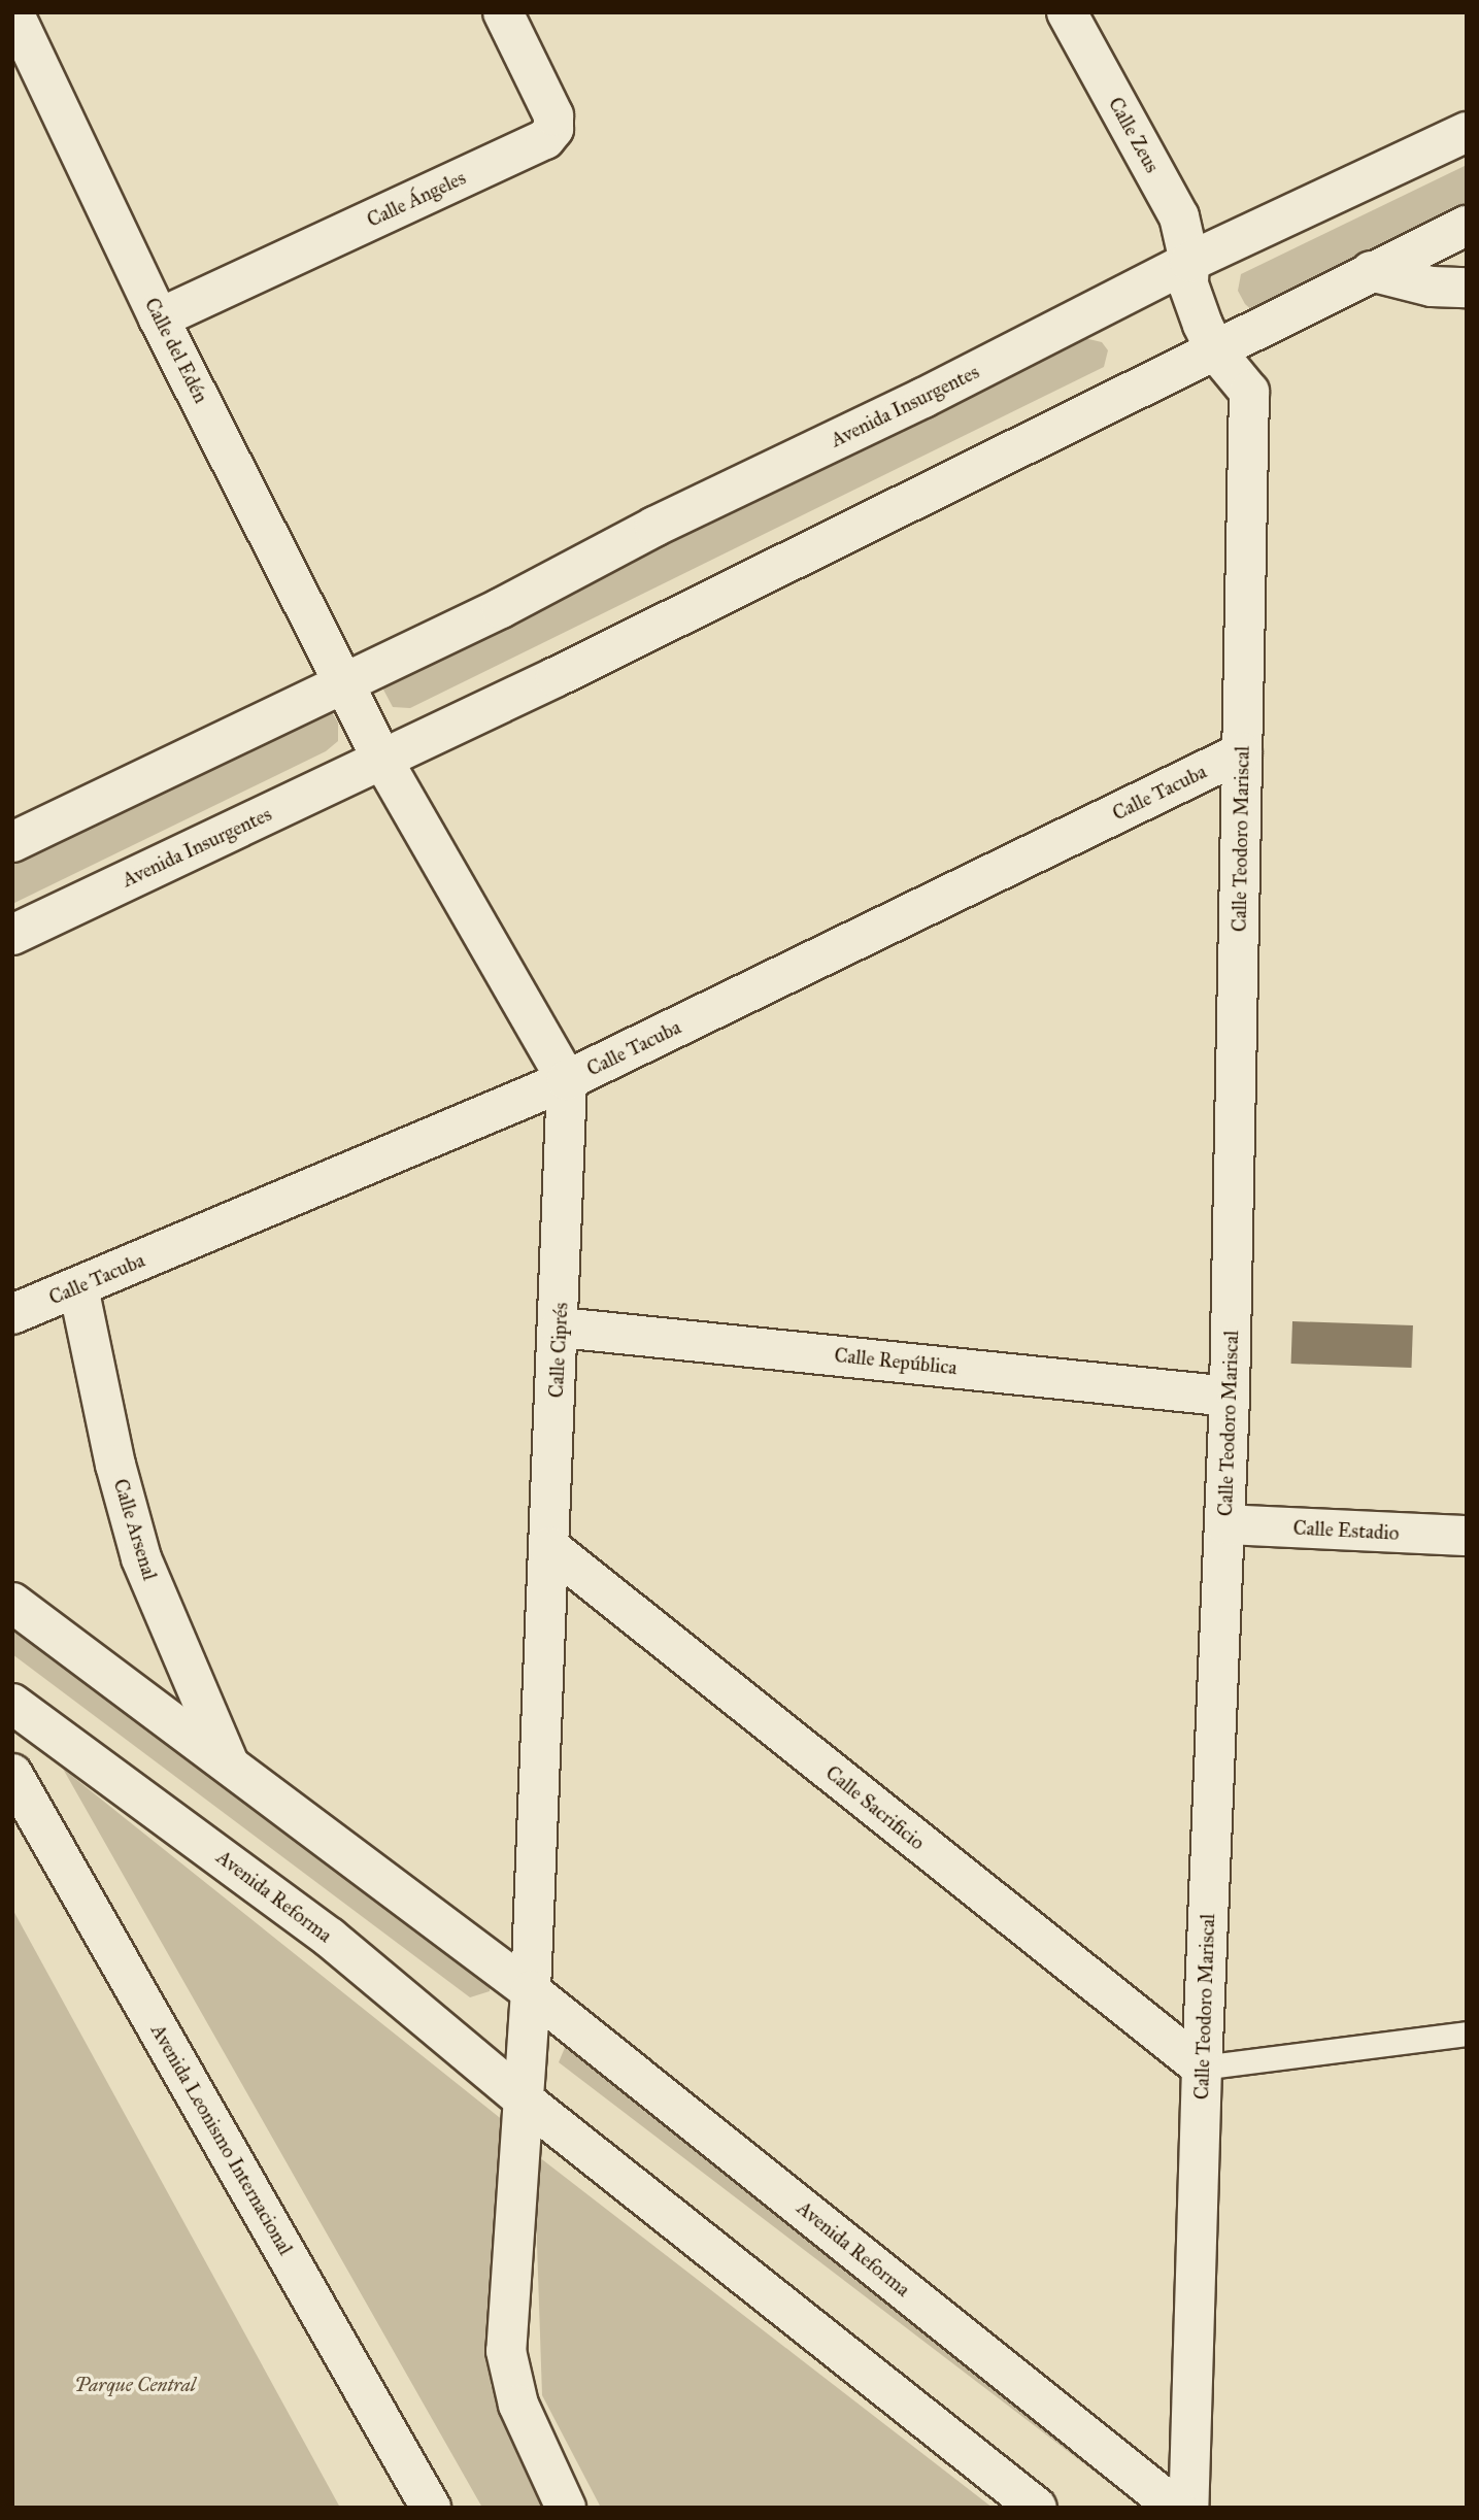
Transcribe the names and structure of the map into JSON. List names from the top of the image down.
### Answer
{
  "streets": {
    "street": [
      "Calle Zeus",
      "Calle Ángeles",
      "Calle del Edén",
      "Avenida Insurgentes",
      "Calle Tacuba",
      "Calle Teodoro Mariscal",
      "Calle Ciprés",
      "Calle República",
      "Calle Arsenal",
      "Calle Estadio",
      "Calle Sacrificio",
      "Avenida Reforma",
      "Avenida Leonismo Internacional"
    ]
  },
  "crossings": [
    ["Calle Zeus", "Avenida Insurgentes"],
    ["Calle Zeus", "Calle Teodoro Mariscal"],
    ["Calle Ángeles", "Calle del Edén"],
    ["Calle del Edén", "Avenida Insurgentes"],
    ["Avenida Insurgentes", "Calle Teodoro Mariscal"],
    ["Calle Tacuba", "Calle Teodoro Mariscal"],
    ["Calle Tacuba", "Calle Ciprés"],
    ["Calle Tacuba", "Calle Arsenal"],
    ["Calle Teodoro Mariscal", "Calle República"],
    ["Calle Teodoro Mariscal", "Calle Estadio"],
    ["Calle Teodoro Mariscal", "Calle Sacrificio"],
    ["Calle Ciprés", "Calle República"],
    ["Calle Ciprés", "Calle Sacrificio"],
    ["Calle Ciprés", "Avenida Reforma"],
    ["Calle Arsenal", "Avenida Reforma"]
  ],
  "parks": ["Parque Central"]
}
